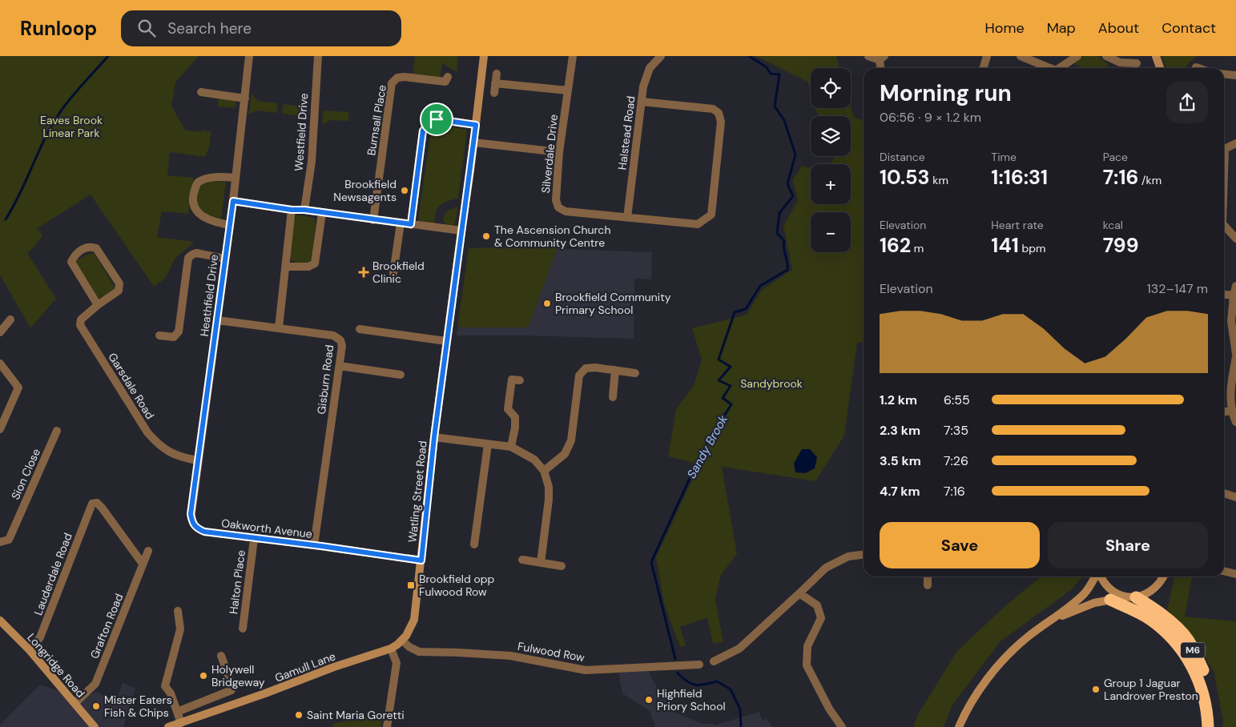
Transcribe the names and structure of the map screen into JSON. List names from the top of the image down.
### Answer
{
  "streets": {
    "highway": ["M6"],
    "street": [
      "Burnsall Place",
      "Westfield Drive",
      "Halstead Road",
      "Silverdale Drive",
      "Heathfield Drive",
      "Gisburn Road",
      "Garsdale Road",
      "Sion Close",
      "Watling Street Road",
      "Oakworth Avenue",
      "Lauderdale Road",
      "Halton Place",
      "Grafton Road",
      "Fulwood Row",
      "Longridge Road",
      "Gamull Lane"
    ]
  },
  "crossings": [
    ["Halstead Road", "Silverdale Drive"],
    ["Heathfield Drive", "Gisburn Road"],
    ["Heathfield Drive", "Garsdale Road"],
    ["Heathfield Drive", "Oakworth Avenue"],
    ["Gisburn Road", "Oakworth Avenue"],
    ["Watling Street Road", "Oakworth Avenue"],
    ["Watling Street Road", "Fulwood Row"],
    ["Watling Street Road", "Gamull Lane"],
    ["Oakworth Avenue", "Halton Place"],
    ["Lauderdale Road", "Grafton Road"],
    ["Lauderdale Road", "Longridge Road"],
    ["Grafton Road", "Longridge Road"],
    ["Fulwood Row", "Gamull Lane"]
  ],
  "water": ["Sandy Brook"],
  "parks": ["Eaves Brook Linear Park", "Sandybrook"],
  "places": {
    "other": [
      "Brookfield Newsagents",
      "The Ascension Church & Community Centre",
      "Brookfield Community Primary School",
      "Holywell Bridgeway",
      "Group 1 Jaguar Landrover Preston",
      "Highfield Priory School",
      "Mister Eaters Fish & Chips",
      "Saint Maria Goretti"
    ],
    "health": ["Brookfield Clinic"],
    "transit": ["Brookfield opp Fulwood Row"]
  },
  "page": {
    "header": "Runloop",
    "search": "Search here",
    "nav": [
      "Home",
      "Map",
      "About",
      "Contact"
    ],
    "map_buttons": ["+", "−"],
    "heading": ["Morning run", "06:56 · 9 × 1.2 km"],
    "stats": [
      ["Distance", "10.53 km"],
      ["Time", "1:16:31"],
      ["Pace", "7:16 /km"],
      ["Elevation", "162 m"],
      ["Heart rate", "141 bpm"],
      ["kcal", "799"]
    ],
    "chart": ["Elevation", "132–147 m"],
    "list": [
      {
        "name": "1.2 km",
        "note": "6:55"
      },
      {
        "name": "2.3 km",
        "note": "7:35"
      },
      {
        "name": "3.5 km",
        "note": "7:26"
      },
      {
        "name": "4.7 km",
        "note": "7:16"
      }
    ],
    "buttons": ["Save", "Share"]
  }
}
